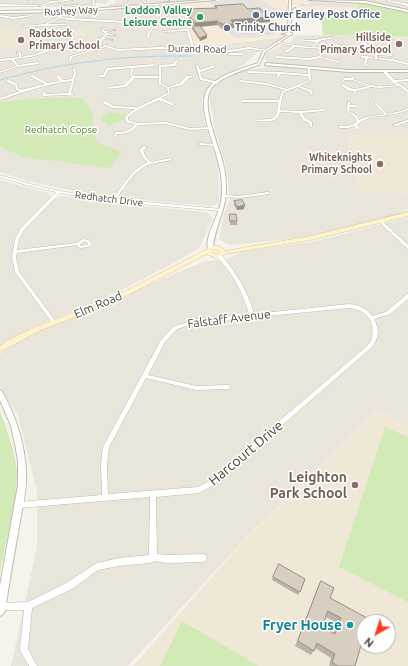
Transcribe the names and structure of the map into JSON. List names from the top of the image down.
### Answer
{
  "streets": {
    "main road": ["Elm Road"],
    "street": [
      "Rushey Way",
      "Durand Road",
      "Redhatch Drive",
      "Falstaff Avenue",
      "Harcourt Drive"
    ]
  },
  "crossings": [
    ["Falstaff Avenue", "Harcourt Drive"]
  ],
  "parks": ["Redhatch Copse"],
  "places": [
    "Lower Earley Post Office",
    "Loddon Valley Leisure Centre",
    "Trinity Church",
    "Radstock Primary School",
    "Hillside Primary School",
    "Whiteknights Primary School",
    "Leighton Park School",
    "Fryer House"
  ],
  "north": "bottom left"
}
